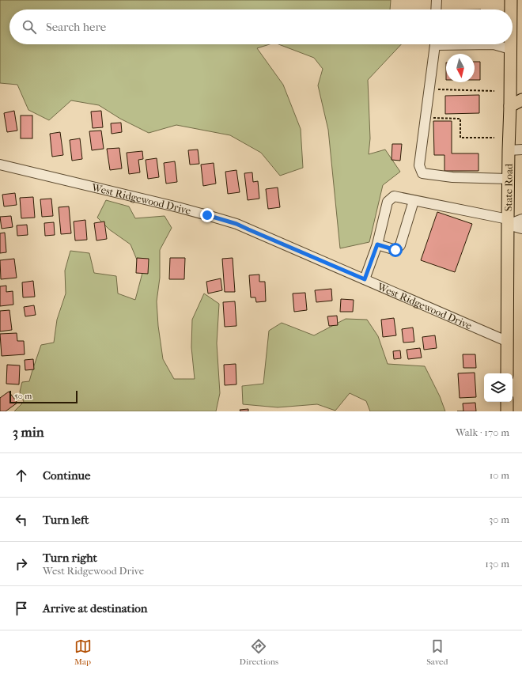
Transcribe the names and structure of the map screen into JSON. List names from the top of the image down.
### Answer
{
  "streets": {
    "main road": ["State Road"],
    "street": ["West Ridgewood Drive"]
  },
  "crossings": [
    ["State Road", "West Ridgewood Drive"]
  ],
  "scale_bar": "50 m",
  "north": "bottom",
  "page": {
    "search": "Search here",
    "scale": "50 m",
    "heading": ["3 min", "Walk · 170 m"],
    "list": [
      ["Continue", "10 m"],
      ["Turn left", "30 m"],
      ["Turn right", "West Ridgewood Drive", "130 m"],
      "Arrive at destination"
    ],
    "nav": ["Map", "Directions", "Saved"]
  }
}
